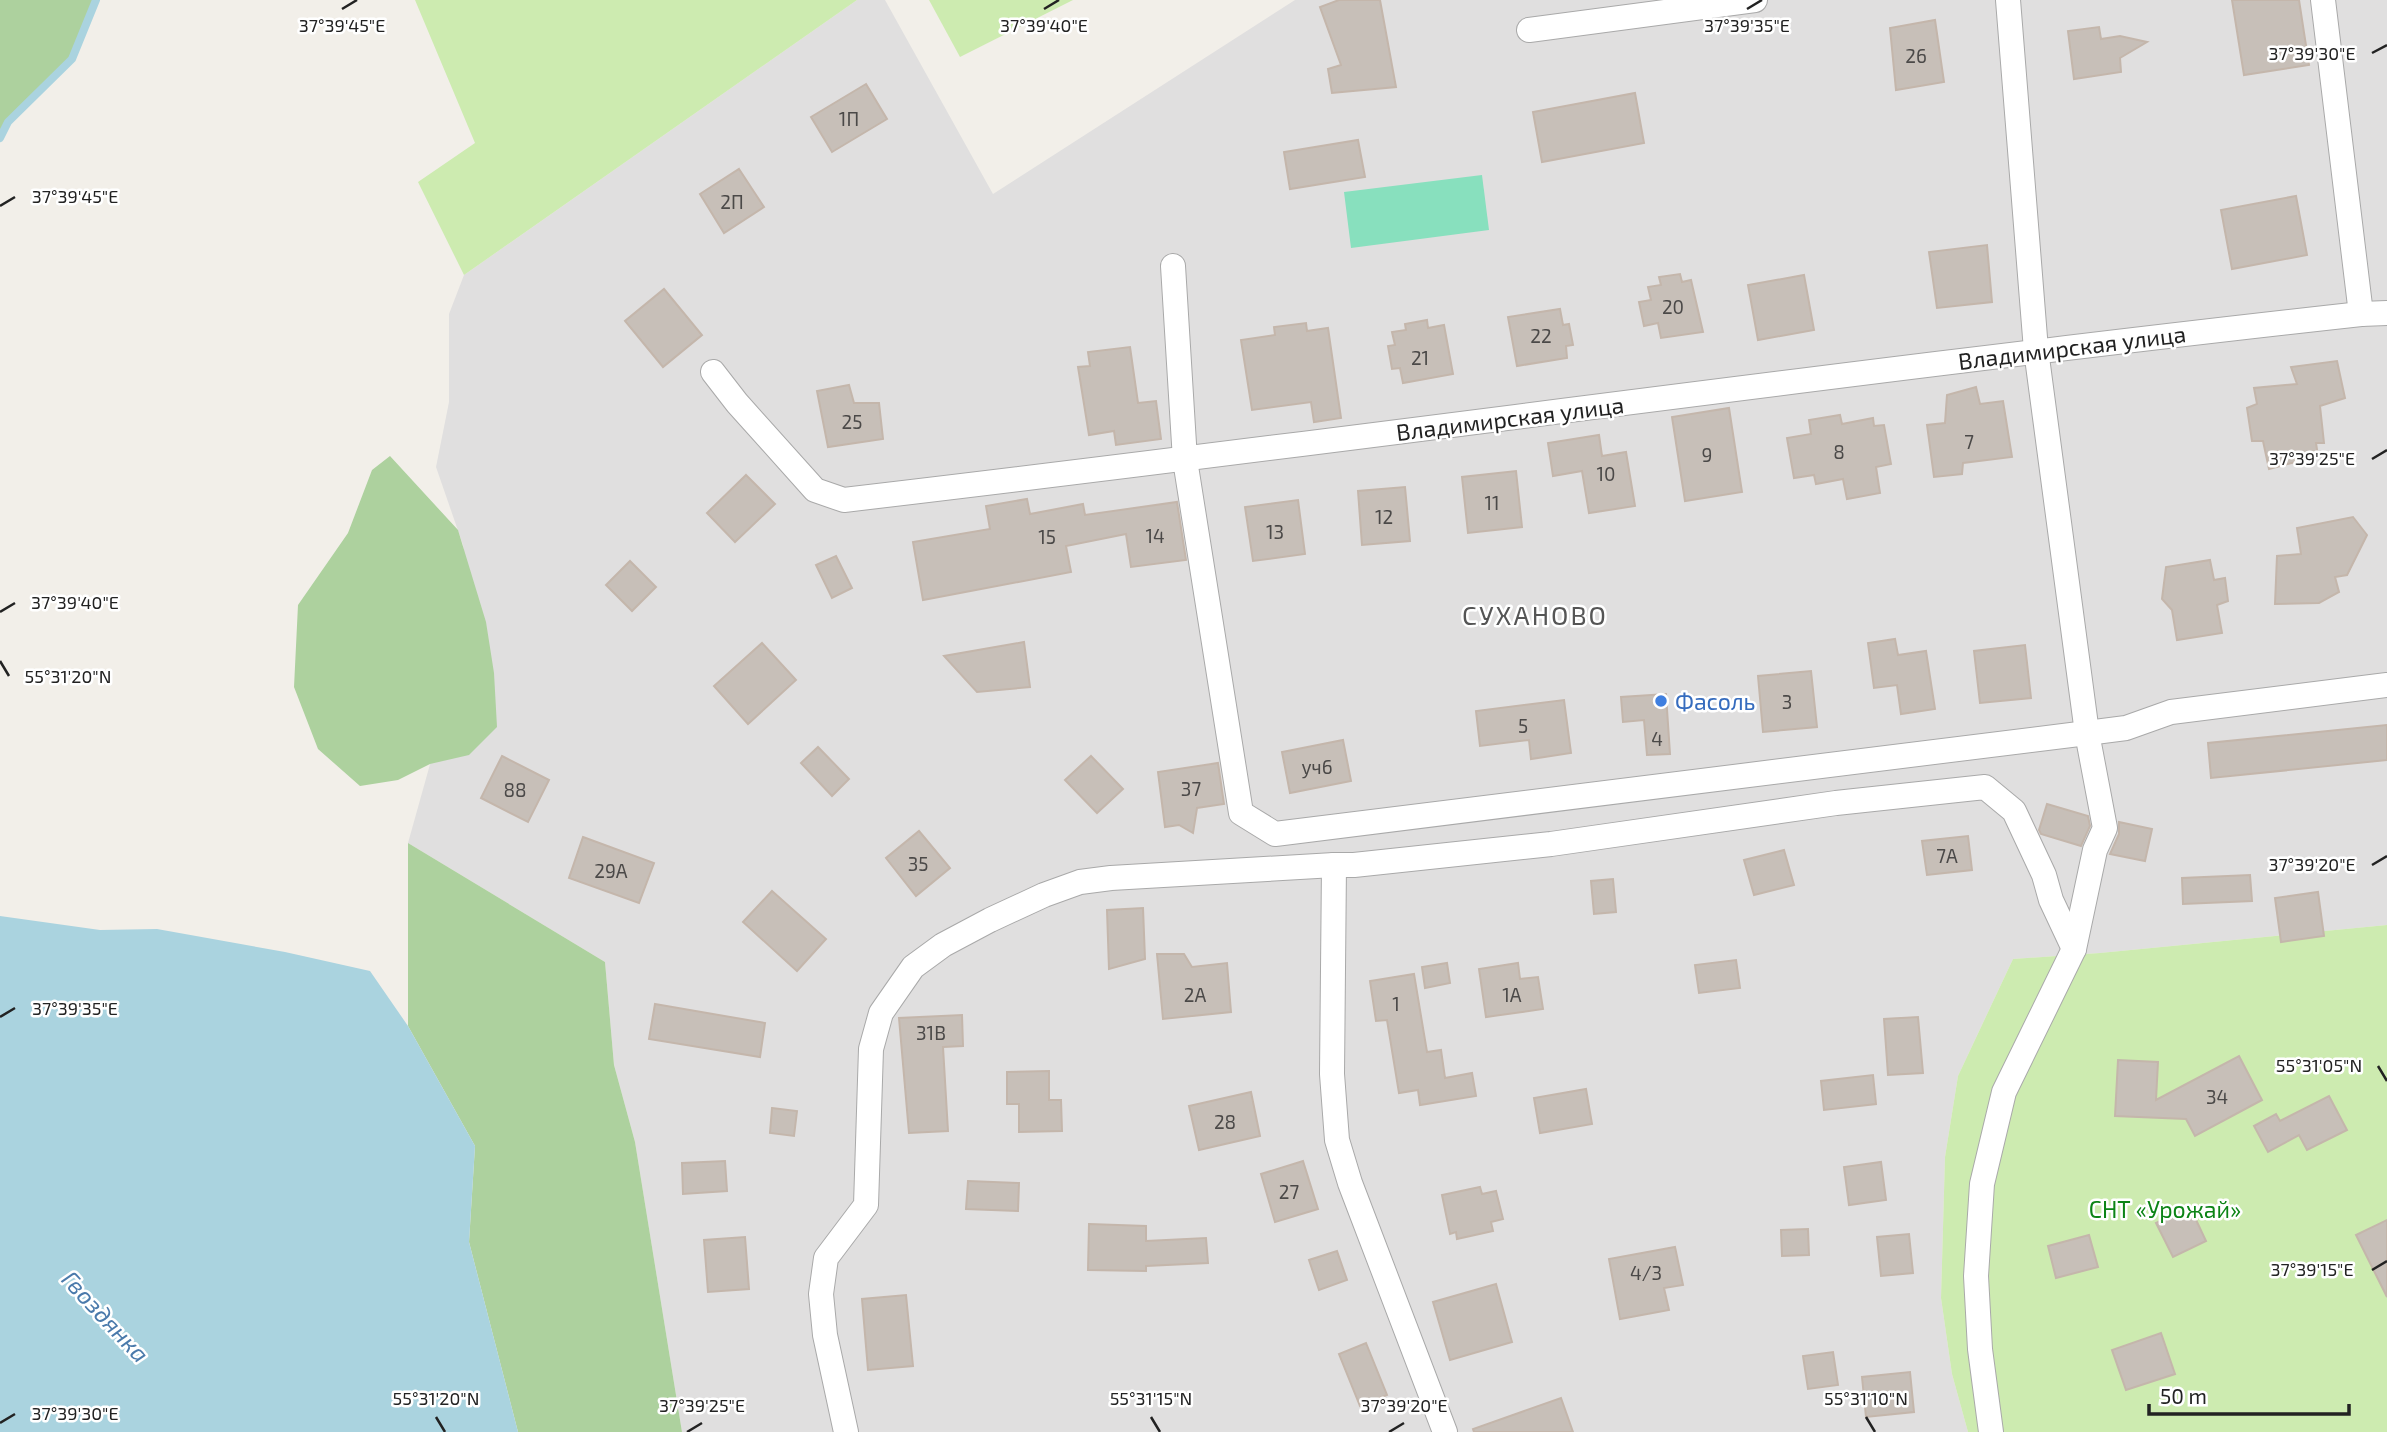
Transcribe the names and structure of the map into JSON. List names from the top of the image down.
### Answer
{
  "streets": {
    "street": ["Владимирская улица"]
  },
  "districts": ["СУХАНОВО"],
  "water": ["Гвоздянка"],
  "parks": ["СНТ «Урожай»"],
  "places": ["Фасоль"],
  "house_numbers": [
    "26",
    "1П",
    "2П",
    "20",
    "22",
    "21",
    "25",
    "7",
    "8",
    "9",
    "10",
    "11",
    "12",
    "13",
    "14",
    "15",
    "3",
    "5",
    "4",
    "уч6",
    "37",
    "88",
    "7А",
    "35",
    "29А",
    "2А",
    "1А",
    "1",
    "31В",
    "34",
    "28",
    "27",
    "4/3"
  ],
  "scale_bar": "50 m",
  "coordinates": [
    "37°39'45\"E",
    "37°39'40\"E",
    "37°39'35\"E",
    "37°39'30\"E",
    "37°39'25\"E",
    "55°31'20\"N",
    "37°39'20\"E",
    "55°31'05\"N",
    "37°39'15\"E",
    "55°31'15\"N",
    "55°31'10\"N"
  ]
}
